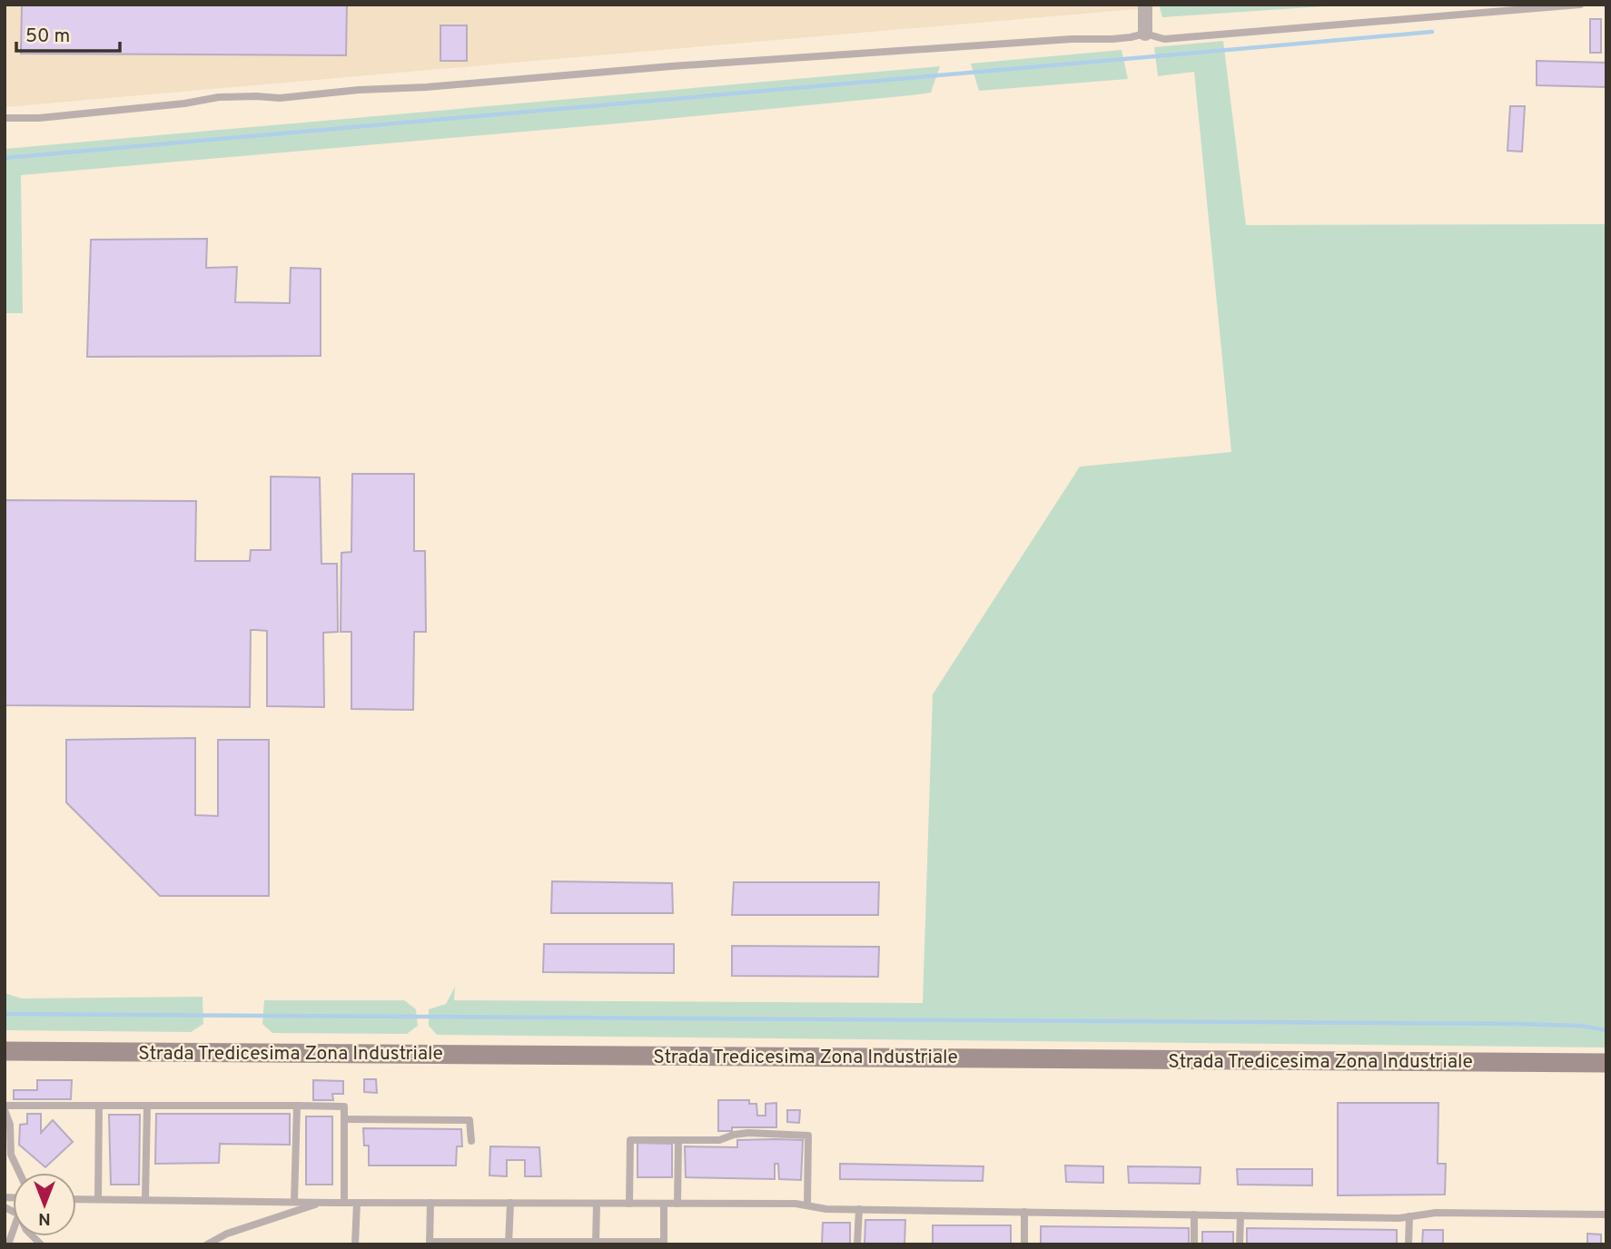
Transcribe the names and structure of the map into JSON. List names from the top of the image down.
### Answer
{
  "streets": {
    "street": ["Strada Tredicesima Zona Industriale"]
  },
  "scale_bar": "50 m",
  "north": "bottom"
}
